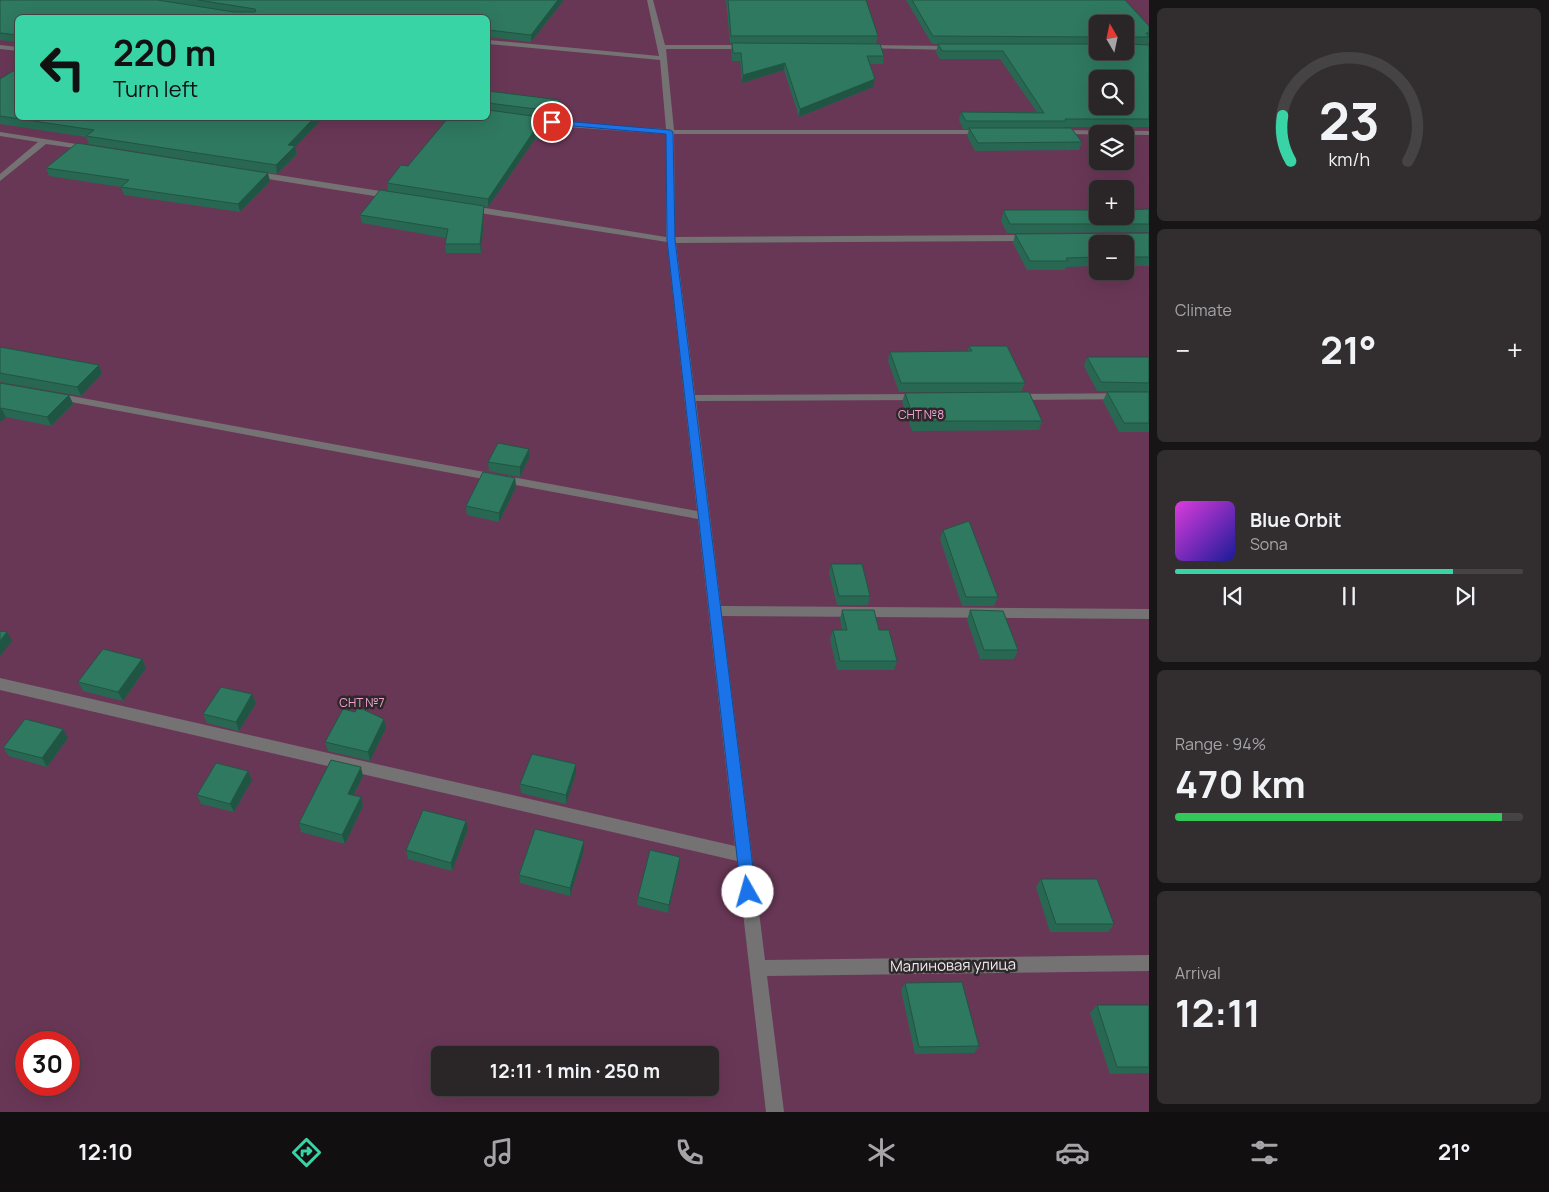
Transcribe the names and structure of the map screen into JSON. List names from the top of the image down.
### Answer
{
  "streets": {
    "street": ["Малиновая улица"]
  },
  "parks": ["СНТ №8", "СНТ №7"],
  "north": "top",
  "page": {
    "map_buttons": ["+", "−"],
    "turn": ["220 m", "Turn left"],
    "tile": [
      "Climate",
      ["Range · 94%", "470 km"],
      ["Arrival", "12:11"]
    ],
    "heat": ["−", "21°", "+"],
    "song": ["Blue Orbit", "Sona"],
    "limit": "30",
    "trip": "12:11 · 1 min · 250 m",
    "tabs": ["12:10", "21°"],
    "gauge": ["23", "km/h"]
  }
}
